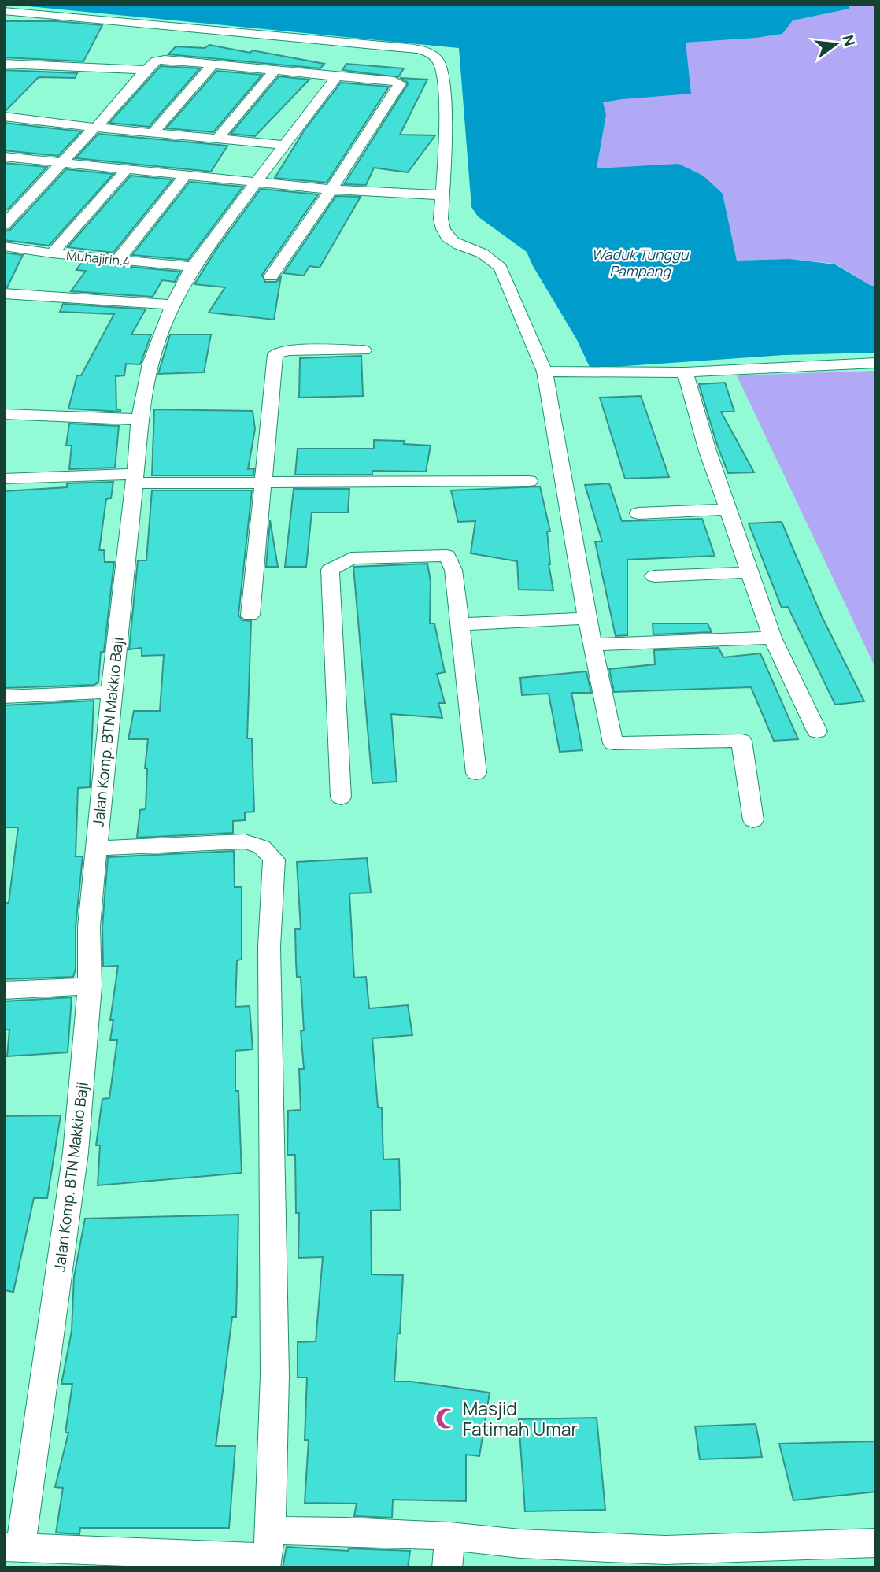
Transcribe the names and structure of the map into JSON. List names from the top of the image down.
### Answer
{
  "streets": {
    "street": ["Muhajirin.4", "Jalan Komp. BTN Makkio Baji"]
  },
  "crossings": [
    ["Muhajirin.4", "Jalan Komp. BTN Makkio Baji"]
  ],
  "water": ["Waduk Tunggu Pampang"],
  "places": {
    "mosque": ["Masjid Fatimah Umar"]
  },
  "north": "right"
}
